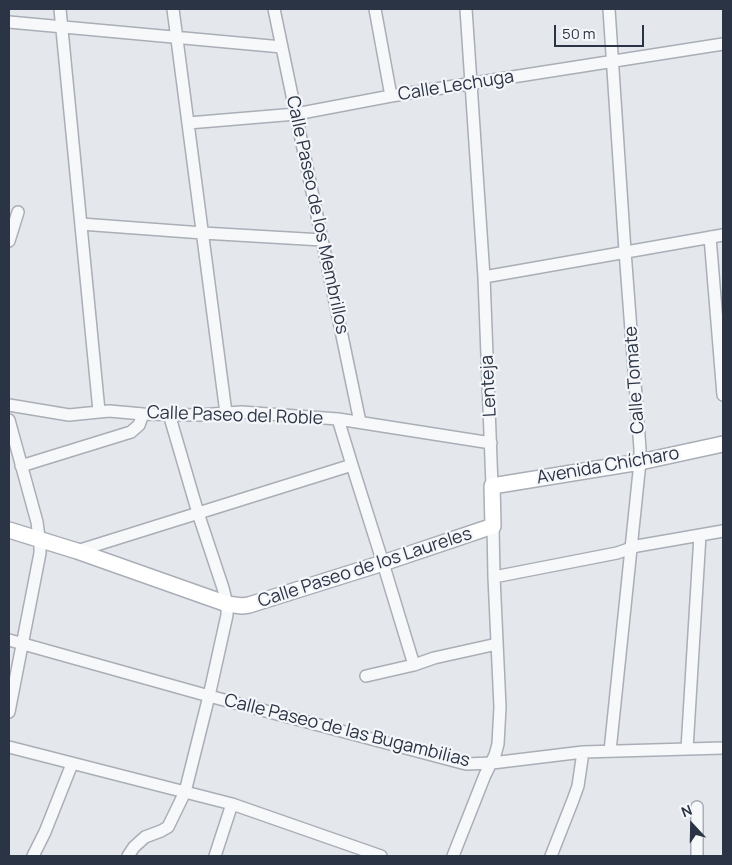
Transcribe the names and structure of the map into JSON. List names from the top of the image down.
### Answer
{
  "streets": {
    "street": [
      "Calle Lechuga",
      "Calle Paseo de los Membrillos",
      "Calle Tomate",
      "Lenteja",
      "Calle Paseo del Roble",
      "Avenida Chícharo",
      "Calle Paseo de los Laureles",
      "Calle Paseo de las Bugambilias"
    ]
  },
  "crossings": [
    ["Calle Lechuga", "Calle Paseo de los Membrillos"],
    ["Calle Lechuga", "Calle Tomate"],
    ["Calle Lechuga", "Lenteja"],
    ["Calle Paseo de los Membrillos", "Calle Paseo del Roble"],
    ["Calle Tomate", "Avenida Chícharo"],
    ["Calle Tomate", "Calle Paseo de las Bugambilias"],
    ["Lenteja", "Calle Paseo del Roble"],
    ["Lenteja", "Avenida Chícharo"],
    ["Lenteja", "Calle Paseo de los Laureles"],
    ["Lenteja", "Calle Paseo de las Bugambilias"]
  ],
  "scale_bar": "50 m",
  "north": "top"
}
